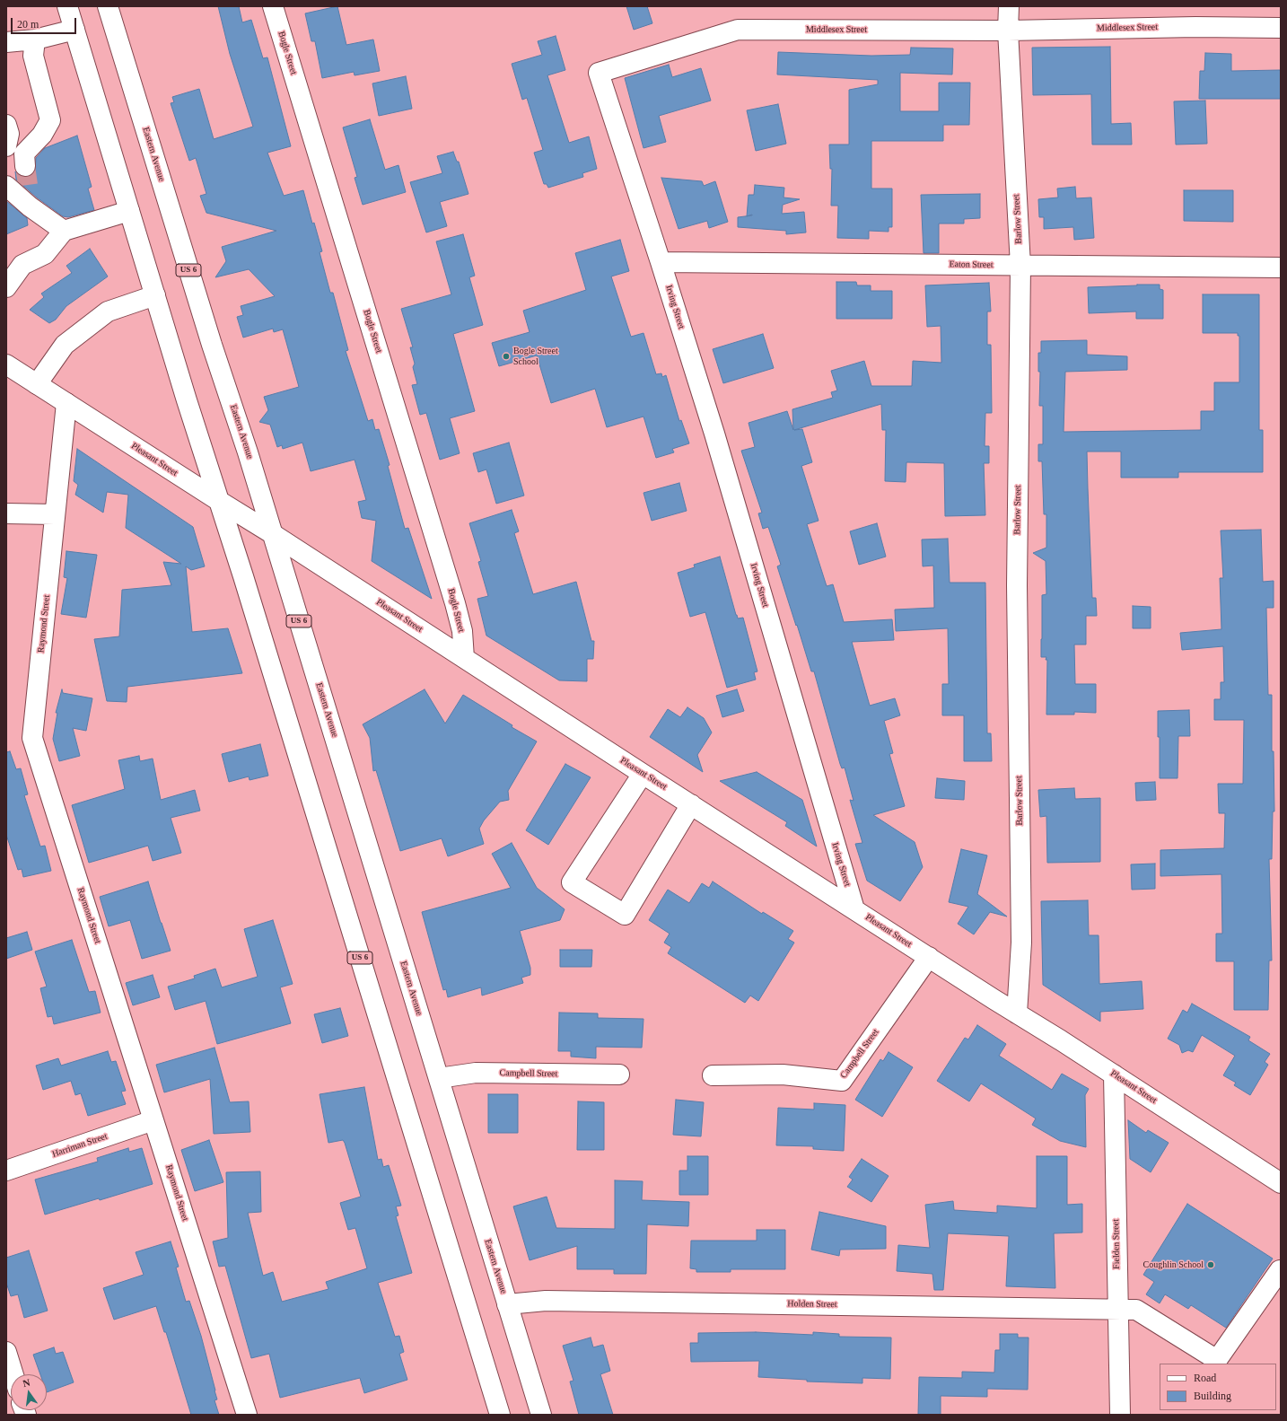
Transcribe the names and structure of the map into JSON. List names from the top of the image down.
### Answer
{
  "streets": {
    "street": [
      "Middlesex Street",
      "Bogle Street",
      "Eastern Avenue",
      "Barlow Street",
      "Eaton Street",
      "US 6",
      "Irving Street",
      "Pleasant Street",
      "Raymond Street",
      "Campbell Street",
      "Harriman Street",
      "Fielden Street",
      "Holden Street"
    ]
  },
  "crossings": [
    ["Middlesex Street", "Barlow Street"],
    ["Middlesex Street", "Eaton Street"],
    ["Middlesex Street", "Irving Street"],
    ["Bogle Street", "Pleasant Street"],
    ["Eastern Avenue", "Pleasant Street"],
    ["Eastern Avenue", "Campbell Street"],
    ["Eastern Avenue", "Holden Street"],
    ["Barlow Street", "Eaton Street"],
    ["Barlow Street", "Pleasant Street"],
    ["Eaton Street", "Irving Street"],
    ["US 6", "Pleasant Street"],
    ["Irving Street", "Pleasant Street"],
    ["Pleasant Street", "Raymond Street"],
    ["Pleasant Street", "Campbell Street"],
    ["Pleasant Street", "Fielden Street"],
    ["Raymond Street", "Harriman Street"],
    ["Fielden Street", "Holden Street"]
  ],
  "places": ["Bogle Street School", "Coughlin School"],
  "legend": ["Road", "Building"],
  "scale_bar": "20 m",
  "north": "top"
}
